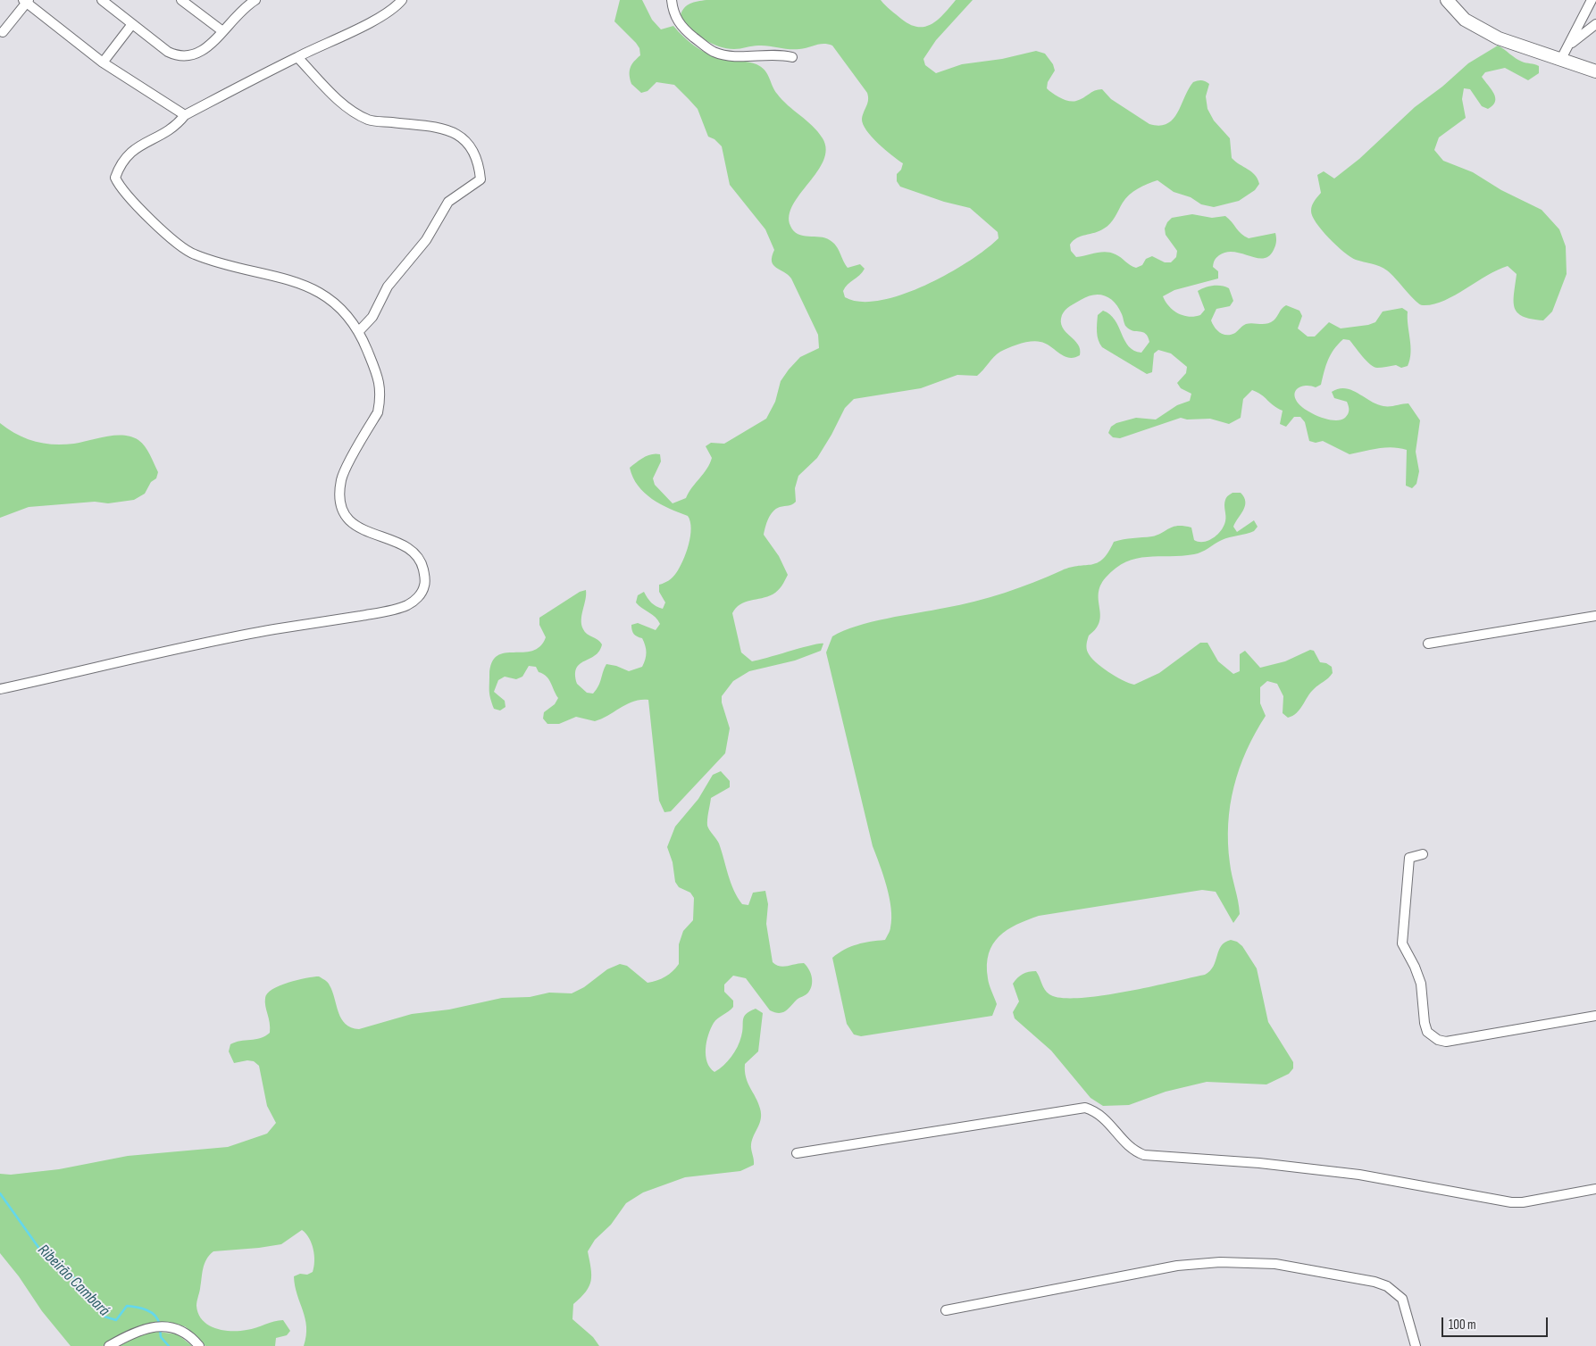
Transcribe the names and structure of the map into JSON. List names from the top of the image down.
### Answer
{
  "water": ["Ribeirão Cambará"],
  "scale_bar": "100 m"
}
